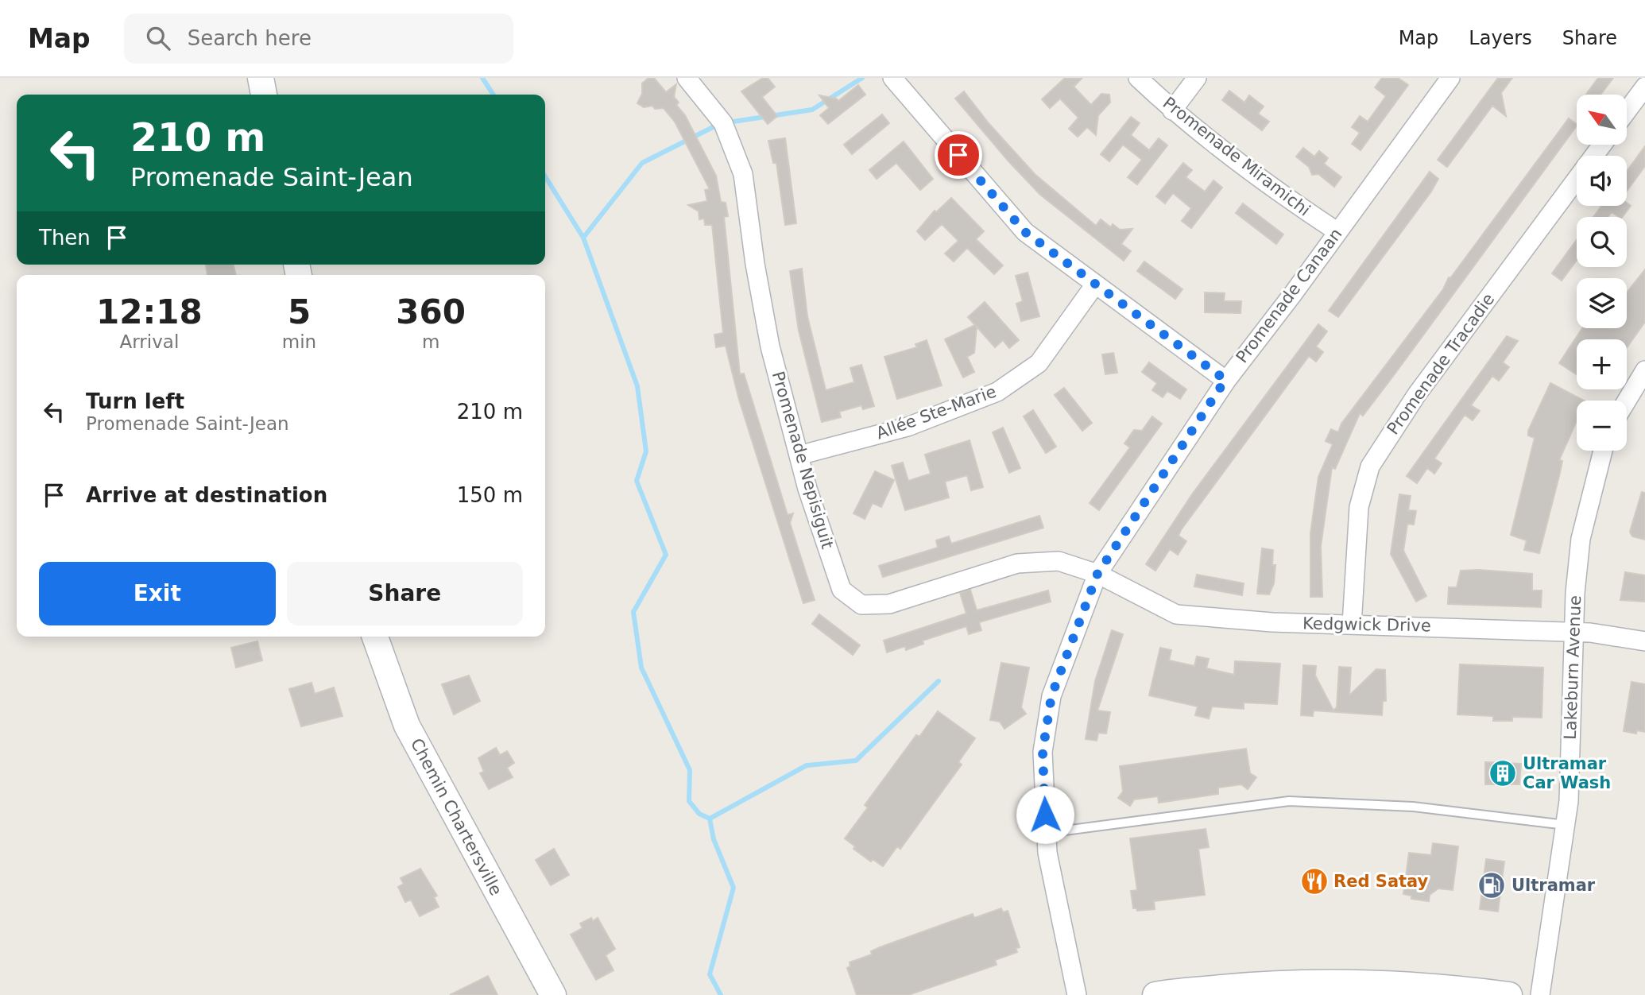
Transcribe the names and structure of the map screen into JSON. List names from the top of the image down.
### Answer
{
  "streets": {
    "street": [
      "Promenade Miramichi",
      "Promenade Canaan",
      "Promenade Tracadie",
      "Allée Ste-Marie",
      "Promenade Nepisiguit",
      "Kedgwick Drive",
      "Lakeburn Avenue",
      "Chemin Chartersville"
    ]
  },
  "crossings": [
    ["Promenade Miramichi", "Promenade Canaan"],
    ["Promenade Canaan", "Promenade Nepisiguit"],
    ["Promenade Canaan", "Kedgwick Drive"],
    ["Promenade Tracadie", "Kedgwick Drive"],
    ["Allée Ste-Marie", "Promenade Nepisiguit"],
    ["Promenade Nepisiguit", "Kedgwick Drive"],
    ["Kedgwick Drive", "Lakeburn Avenue"]
  ],
  "places": {
    "building": ["Ultramar Car Wash"],
    "restaurant": ["Red Satay"],
    "fuel station": ["Ultramar"]
  },
  "north": "top left",
  "page": {
    "header": "Map",
    "search": "Search here",
    "nav": ["Map", "Layers", "Share"],
    "map_buttons": ["+", "−"],
    "turn": ["210 m", "Promenade Saint-Jean"],
    "then": "Then",
    "eta": [
      "12:18",
      "Arrival",
      "5",
      "min",
      "360",
      "m"
    ],
    "list": [
      {
        "name": "Turn left",
        "note": "Promenade Saint-Jean",
        "value": "210 m"
      },
      {
        "name": "Arrive at destination",
        "value": "150 m"
      }
    ],
    "buttons": ["Exit", "Share"]
  }
}
